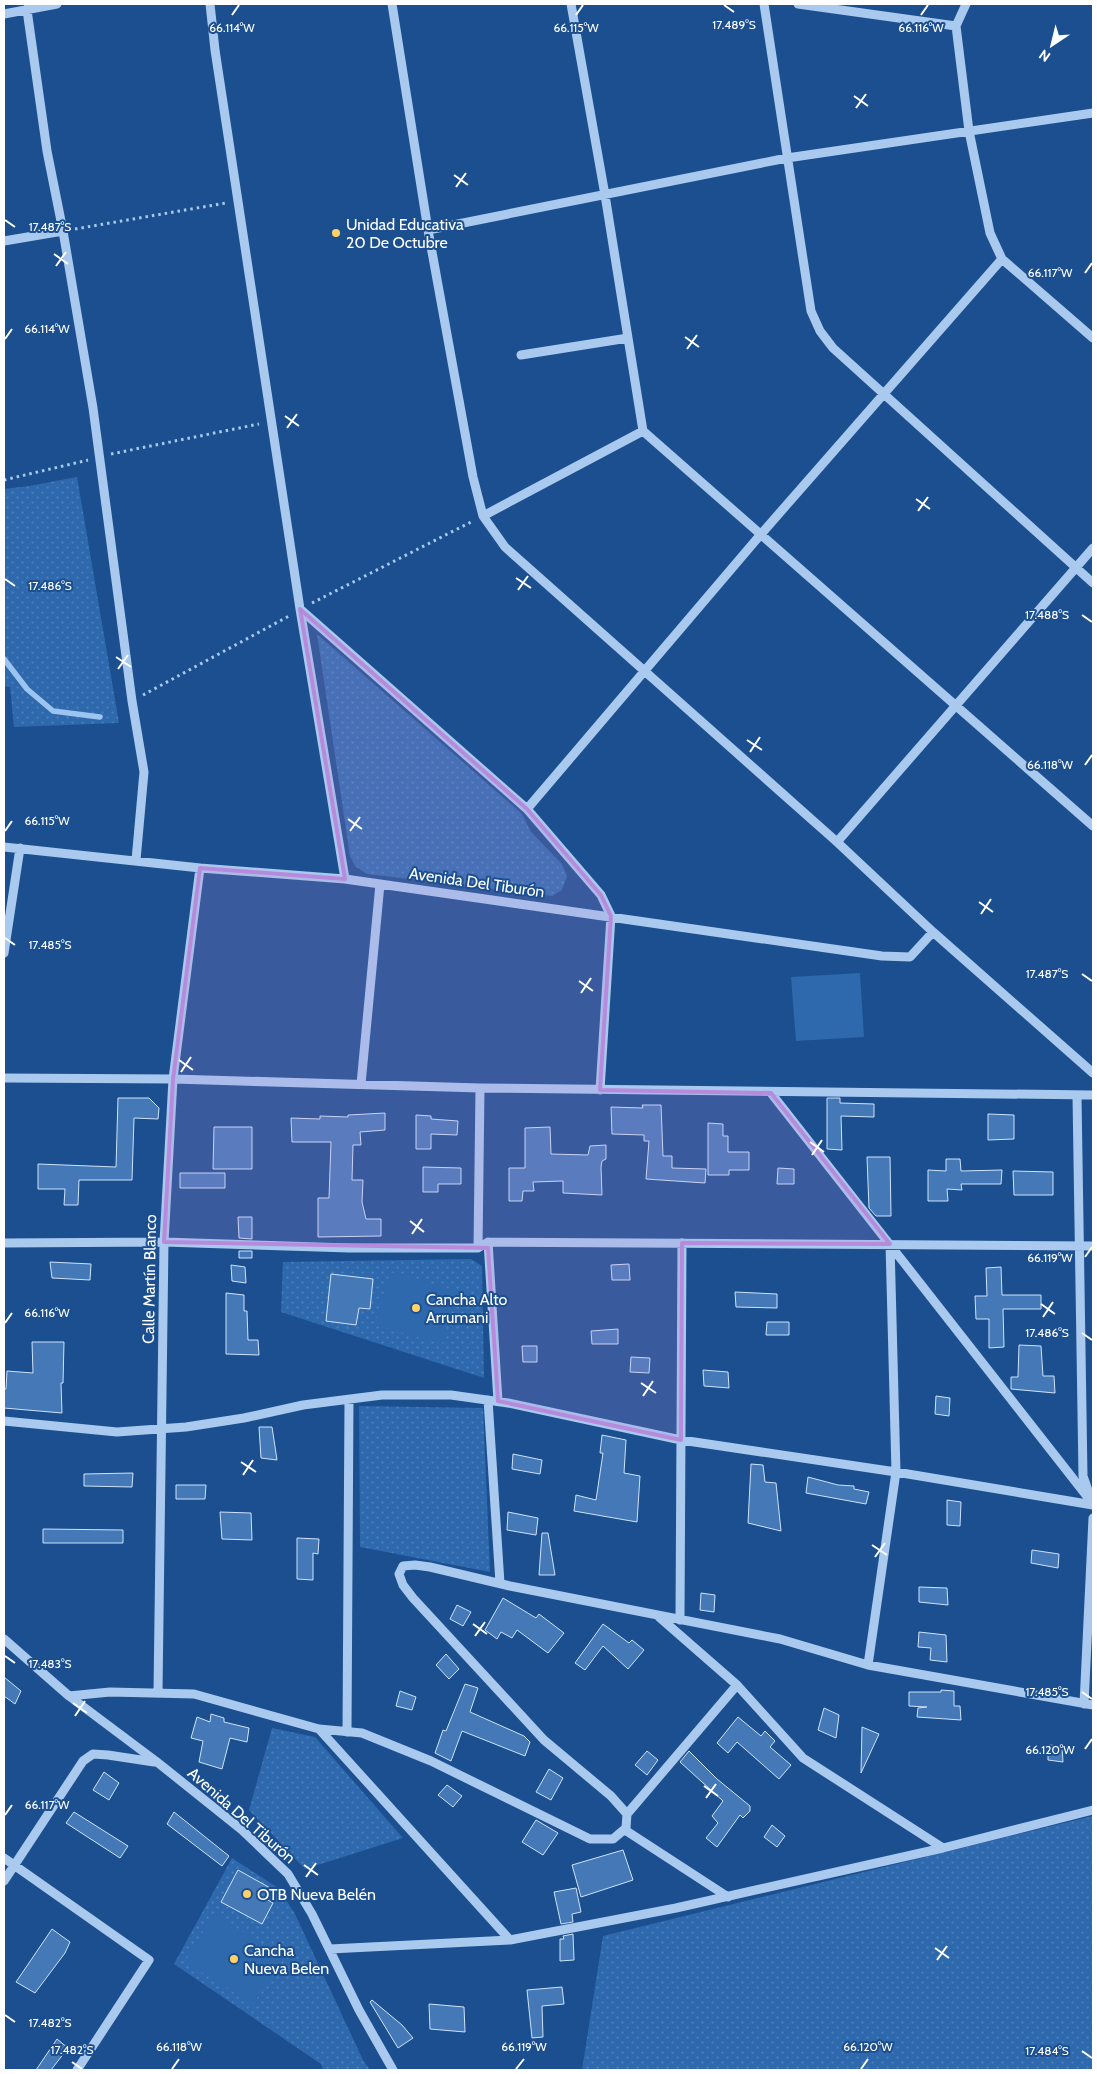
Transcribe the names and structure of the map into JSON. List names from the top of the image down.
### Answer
{
  "streets": {
    "street": ["Avenida Del Tiburón", "Calle Martín Blanco"]
  },
  "crossings": [
    ["Avenida Del Tiburón", "Calle Martín Blanco"]
  ],
  "places": [
    "Unidad Educativa 20 De Octubre",
    "Cancha Alto Arrumani",
    "OTB Nueva Belén",
    "Cancha Nueva Belen"
  ],
  "north": "bottom left",
  "coordinates": [
    "17.489°S",
    "66.114°W",
    "66.115°W",
    "66.116°W",
    "17.487°S",
    "66.117°W",
    "17.486°S",
    "17.488°S",
    "66.118°W",
    "17.485°S",
    "66.119°W",
    "17.483°S",
    "66.120°W",
    "17.482°S",
    "17.484°S"
  ]
}
